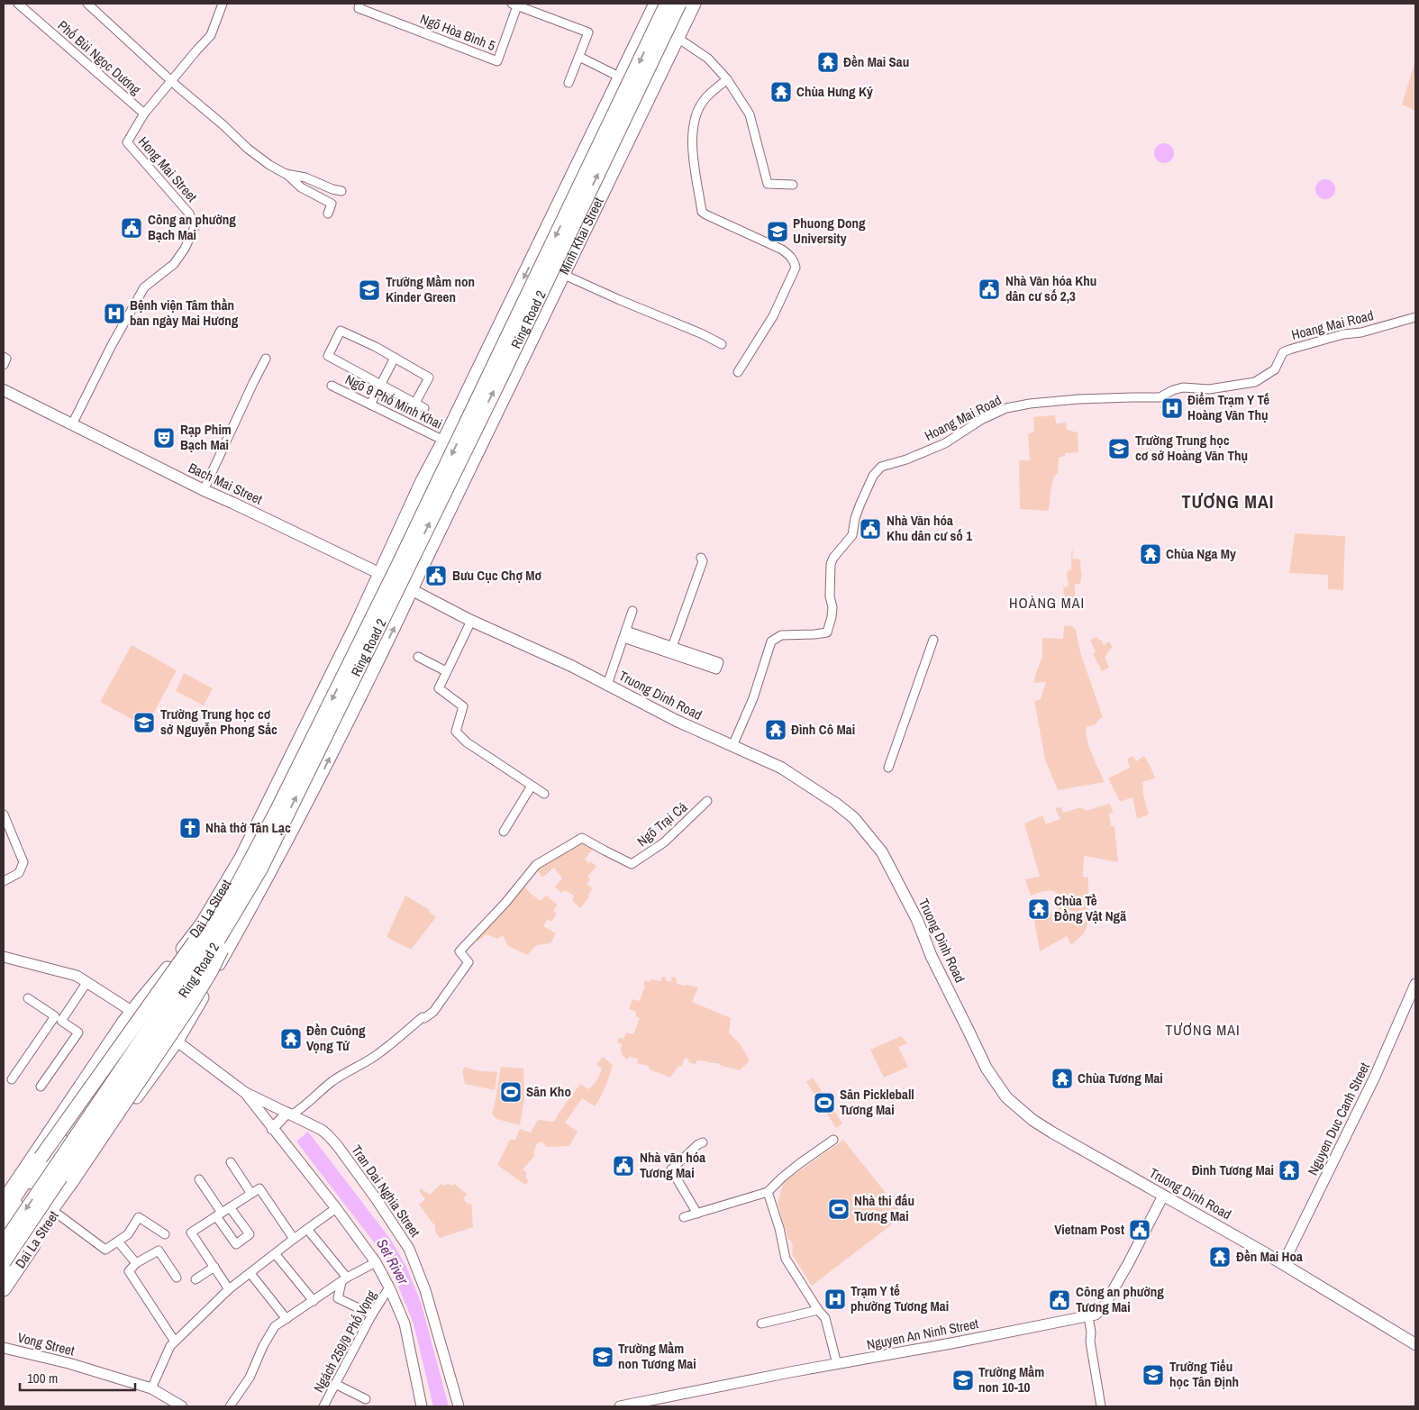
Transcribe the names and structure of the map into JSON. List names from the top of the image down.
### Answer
{
  "streets": {
    "main road": [
      "Minh Khai Street",
      "Ring Road 2",
      "Bach Mai Street",
      "Truong Dinh Road",
      "Dai La Street"
    ],
    "street": [
      "Ngõ Hòa Bình 5",
      "Phố Bùi Ngọc Dương",
      "Hong Mai Street",
      "Hoang Mai Road",
      "Ngõ 9 Phố Minh Khai",
      "Ngõ Trại Cá",
      "Nguyen Duc Canh Street",
      "Tran Dai Nghia Street",
      "Nguyen An Ninh Street",
      "Ngách 259/9 Phố Vọng",
      "Vong Street"
    ]
  },
  "crossings": [
    ["Phố Bùi Ngọc Dương", "Hong Mai Street"],
    ["Hong Mai Street", "Bach Mai Street"],
    ["Minh Khai Street", "Bach Mai Street"],
    ["Minh Khai Street", "Truong Dinh Road"],
    ["Minh Khai Street", "Dai La Street"],
    ["Ring Road 2", "Dai La Street"],
    ["Hoang Mai Road", "Truong Dinh Road"],
    ["Bach Mai Street", "Truong Dinh Road"],
    ["Bach Mai Street", "Dai La Street"],
    ["Truong Dinh Road", "Dai La Street"],
    ["Truong Dinh Road", "Nguyen Duc Canh Street"],
    ["Truong Dinh Road", "Nguyen An Ninh Street"],
    ["Ngõ Trại Cá", "Tran Dai Nghia Street"],
    ["Dai La Street", "Tran Dai Nghia Street"],
    ["Tran Dai Nghia Street", "Ngách 259/9 Phố Vọng"]
  ],
  "districts": ["TƯƠNG MAI", "HOÀNG MAI", "TƯƠNG MAI"],
  "water": ["Set River"],
  "places": {
    "temple": [
      "Đền Mai Sau",
      "Chùa Hưng Ký",
      "Chùa Nga My",
      "Đình Cô Mai",
      "Chùa Tề Đồng Vật Ngã",
      "Đền Cuông Vọng Tử",
      "Chùa Tương Mai",
      "Đình Tương Mai",
      "Đền Mai Hoa"
    ],
    "public building": [
      "Công an phường Bạch Mai",
      "Nhà Văn hóa Khu dân cư số 2,3",
      "Nhà Văn hóa Khu dân cư số 1",
      "Bưu Cục Chợ Mơ",
      "Nhà văn hóa Tương Mai",
      "Vietnam Post",
      "Công an phường Tương Mai"
    ],
    "school or university": [
      "Phuong Dong University",
      "Trường Mầm non Kinder Green",
      "Trường Trung học cơ sở Hoàng Văn Thụ",
      "Trường Trung học cơ sở Nguyễn Phong Sắc",
      "Trường Mầm non Tương Mai",
      "Trường Tiểu học Tân Định",
      "Trường Mầm non 10-10"
    ],
    "hospital": ["Bệnh viện Tâm thần ban ngày Mai Hương", "Điểm Trạm Y Tế Hoàng Văn Thụ", "Trạm Y tế phường Tương Mai"],
    "theatre": ["Rạp Phim Bạch Mai"],
    "church": ["Nhà thờ Tân Lạc"],
    "sports": ["Sân Kho", "Sân Pickleball Tương Mai", "Nhà thi đấu Tương Mai"]
  },
  "scale_bar": "100 m"
}
